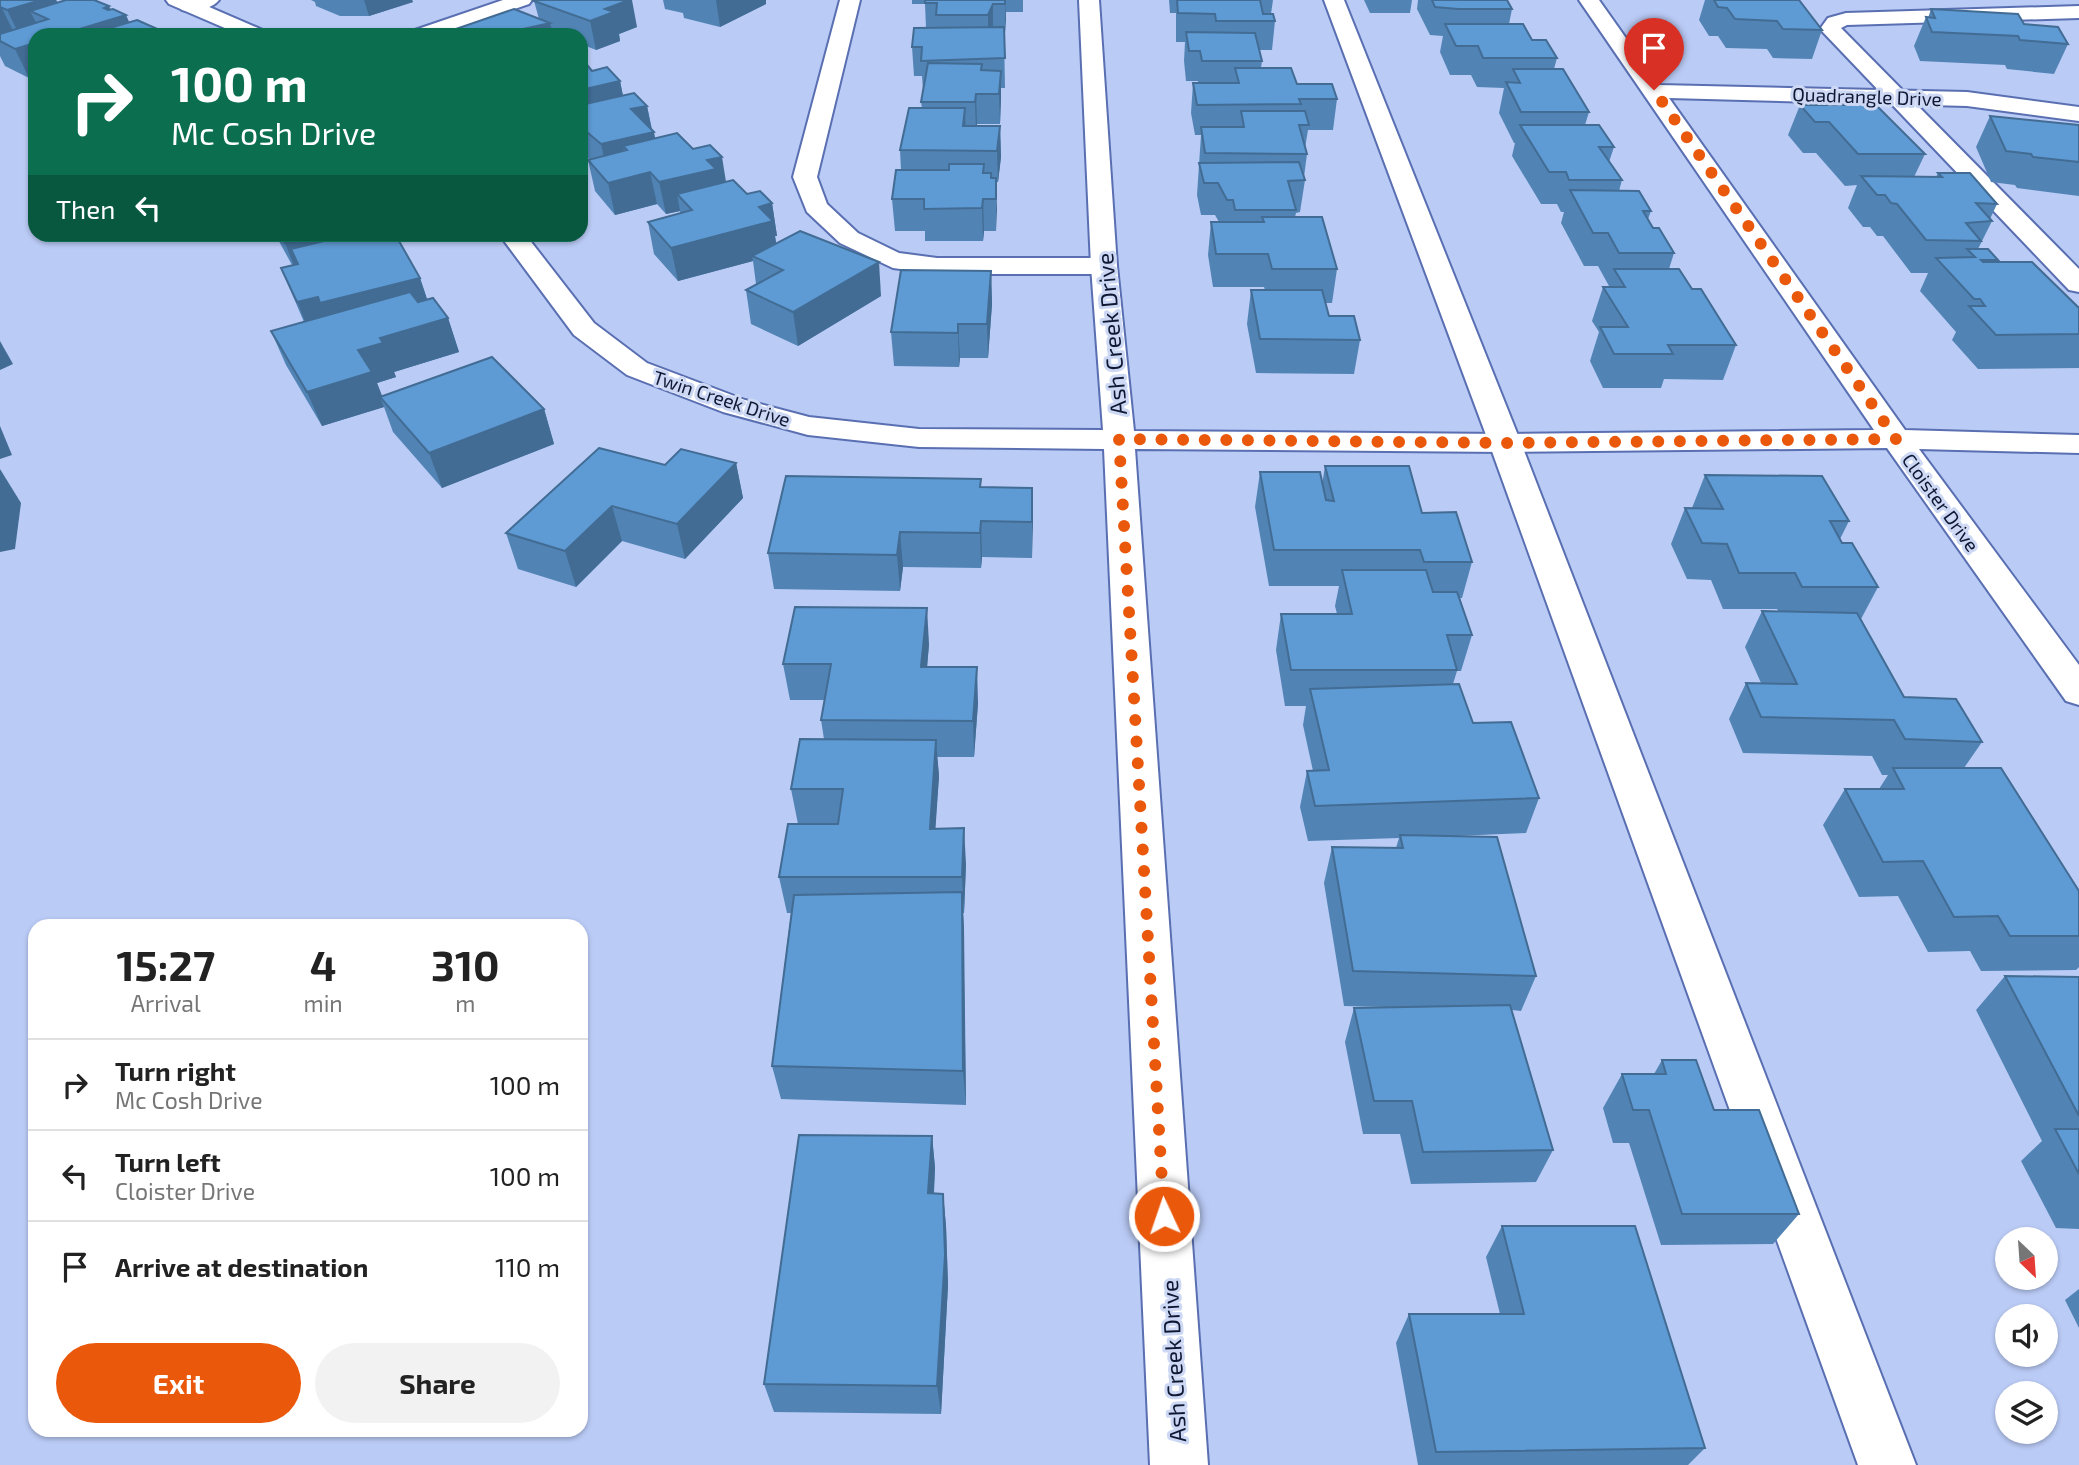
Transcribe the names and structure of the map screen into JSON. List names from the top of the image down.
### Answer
{
  "streets": {
    "street": [
      "Quadrangle Drive",
      "Ash Creek Drive",
      "Twin Creek Drive",
      "Cloister Drive"
    ]
  },
  "crossings": [
    ["Quadrangle Drive", "Cloister Drive"],
    ["Ash Creek Drive", "Twin Creek Drive"],
    ["Twin Creek Drive", "Cloister Drive"]
  ],
  "north": "bottom right",
  "page": {
    "turn": ["100 m", "Mc Cosh Drive"],
    "then": "Then",
    "eta": [
      "15:27",
      "Arrival",
      "4",
      "min",
      "310",
      "m"
    ],
    "list": [
      {
        "name": "Turn right",
        "note": "Mc Cosh Drive",
        "value": "100 m"
      },
      {
        "name": "Turn left",
        "note": "Cloister Drive",
        "value": "100 m"
      },
      {
        "name": "Arrive at destination",
        "value": "110 m"
      }
    ],
    "buttons": ["Exit", "Share"]
  }
}
